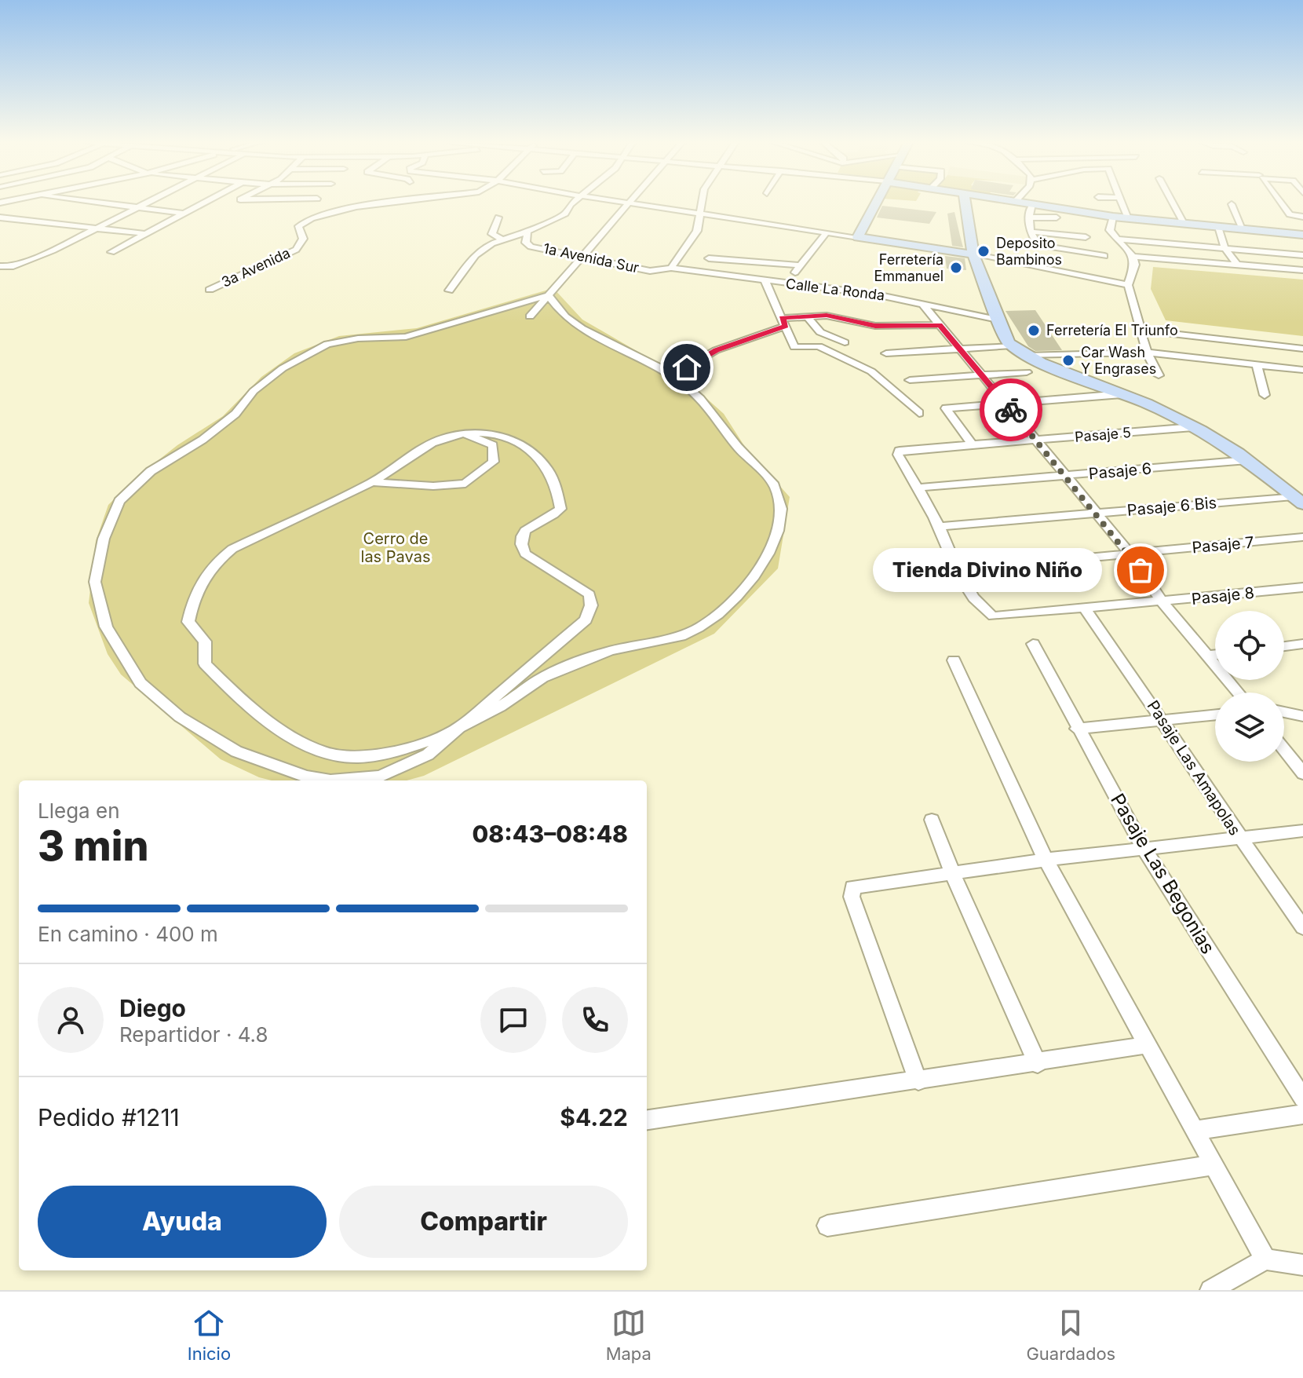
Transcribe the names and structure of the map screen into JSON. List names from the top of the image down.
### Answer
{
  "streets": {
    "street": [
      "1a Avenida Sur",
      "3a Avenida",
      "Calle La Ronda",
      "Pasaje 5",
      "Pasaje 6",
      "Pasaje 6 Bis",
      "Pasaje 7",
      "Pasaje 8",
      "Pasaje Las Amapolas",
      "Pasaje Las Begonias"
    ]
  },
  "crossings": [
    ["1a Avenida Sur", "Calle La Ronda"],
    ["Pasaje 5", "Pasaje 6"],
    ["Pasaje 7", "Pasaje 8"],
    ["Pasaje 8", "Pasaje Las Amapolas"]
  ],
  "parks": ["Cerro de las Pavas"],
  "places": [
    "Deposito Bambinos",
    "Ferretería Emmanuel",
    "Ferretería El Triunfo",
    "Car Wash Y Engrases",
    "Tienda Divino Niño"
  ],
  "page": {
    "bubble": "Tienda Divino Niño",
    "heading": ["3 min", "Llega en", "08:43–08:48"],
    "panel": [
      "Diego",
      "Repartidor · 4.8",
      "Pedido #1211",
      "$4.22"
    ],
    "bar": "En camino · 400 m",
    "buttons": ["Ayuda", "Compartir"],
    "tabs": ["Inicio", "Mapa", "Guardados"]
  }
}
